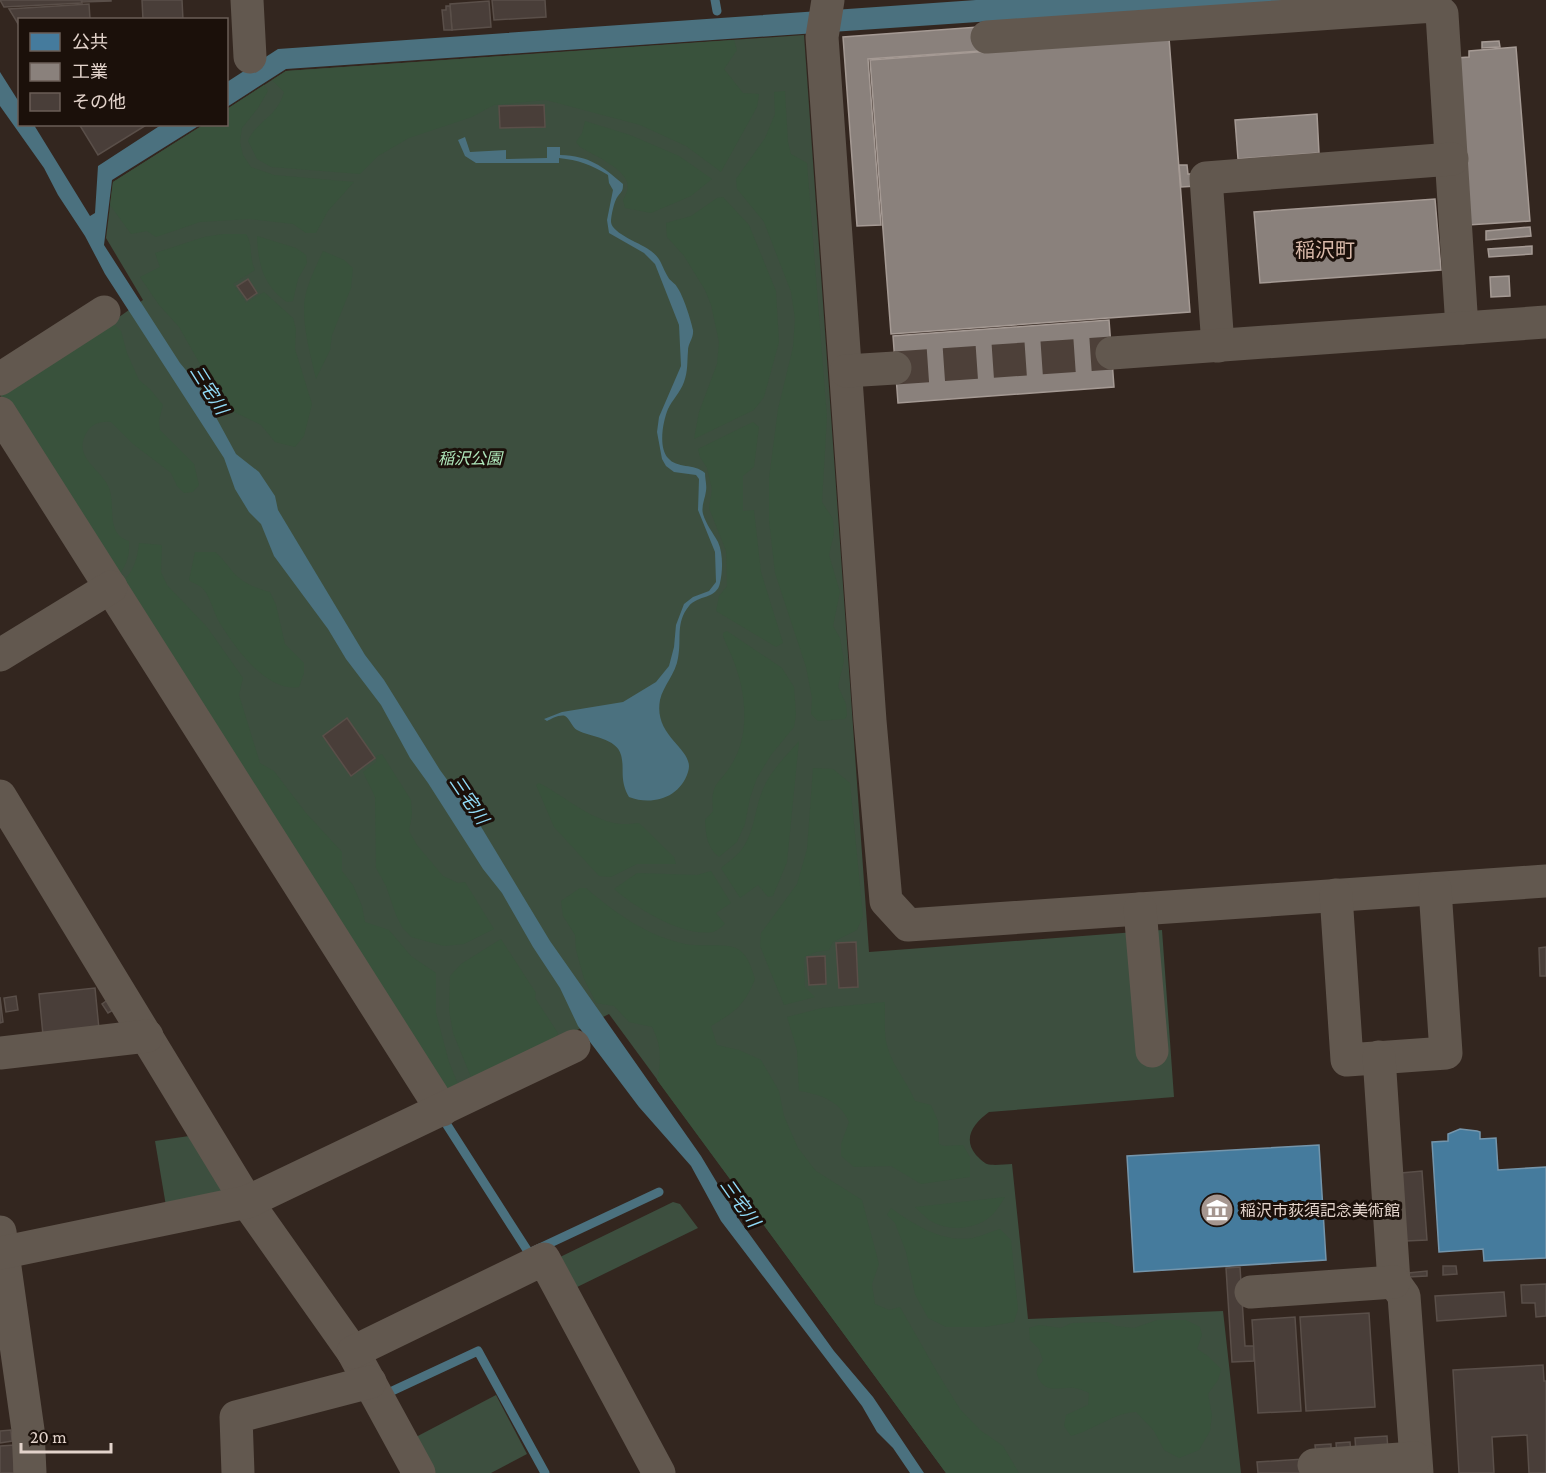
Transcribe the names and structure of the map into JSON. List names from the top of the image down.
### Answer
{
  "districts": ["稲沢町"],
  "water": ["三宅川"],
  "parks": ["稲沢公園"],
  "places": {
    "museum": ["稲沢市荻須記念美術館"]
  },
  "legend": ["公共", "工業", "その他"],
  "scale_bar": "20 m"
}
